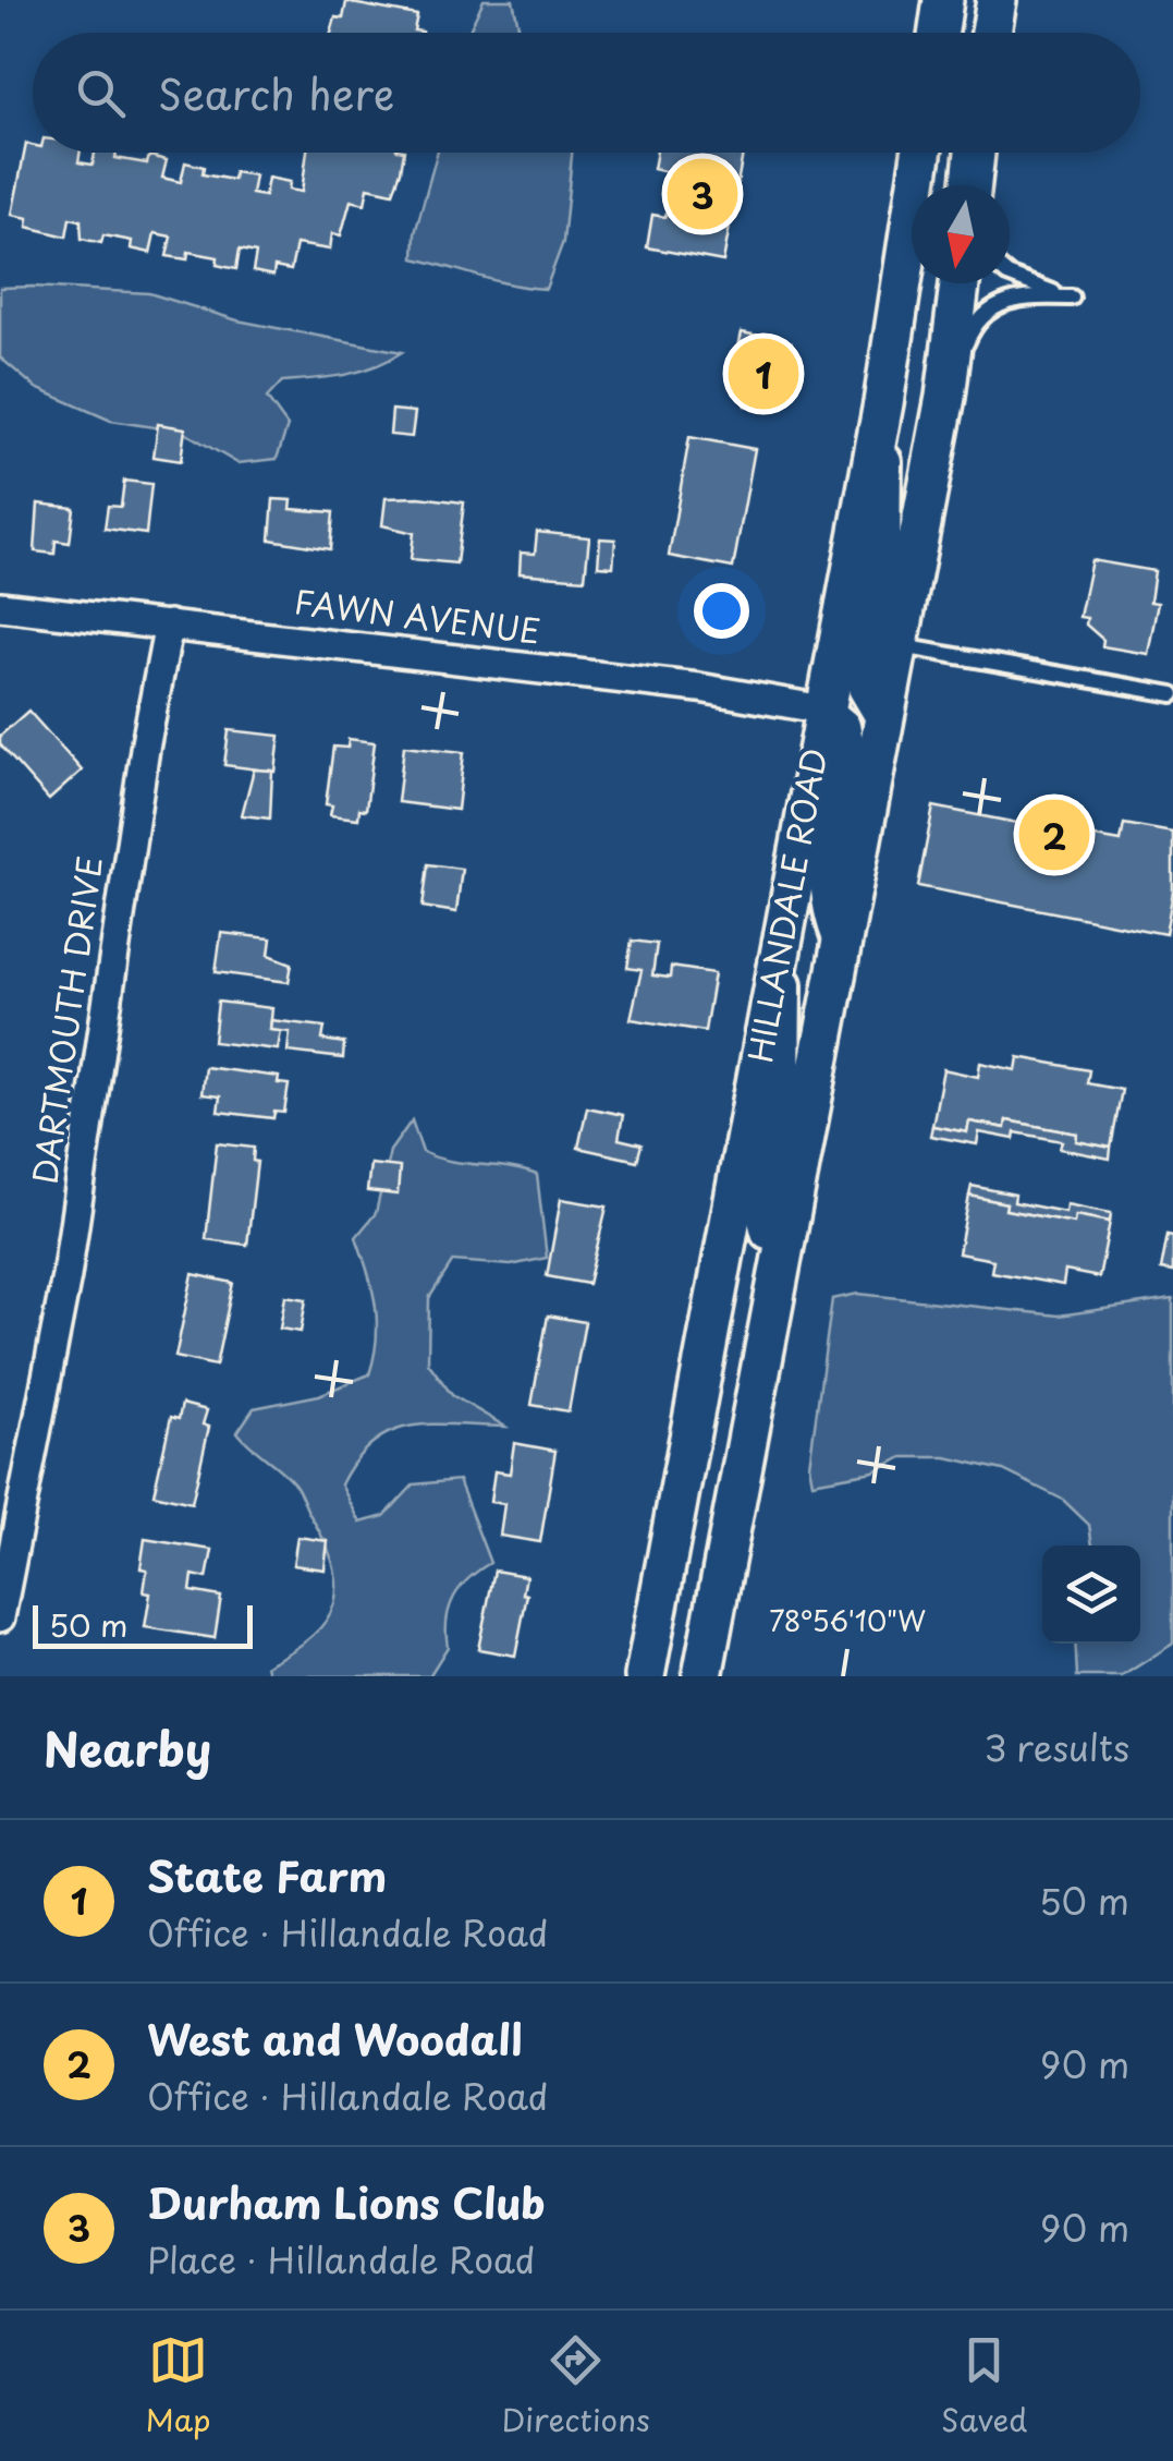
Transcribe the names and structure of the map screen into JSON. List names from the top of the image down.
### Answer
{
  "streets": {
    "main road": ["HILLANDALE ROAD"],
    "street": ["FAWN AVENUE", "DARTMOUTH DRIVE"]
  },
  "crossings": [
    ["FAWN AVENUE", "HILLANDALE ROAD"],
    ["FAWN AVENUE", "DARTMOUTH DRIVE"]
  ],
  "scale_bar": "50 m",
  "north": "bottom",
  "page": {
    "search": "Search here",
    "pins": ["3", "1", "2"],
    "scale": "50 m",
    "heading": ["Nearby", "3 results"],
    "list": [
      {
        "mark": "1",
        "name": "State Farm",
        "note": "Office · Hillandale Road",
        "value": "50 m"
      },
      {
        "mark": "2",
        "name": "West and Woodall",
        "note": "Office · Hillandale Road",
        "value": "90 m"
      },
      {
        "mark": "3",
        "name": "Durham Lions Club",
        "note": "Place · Hillandale Road",
        "value": "90 m"
      }
    ],
    "nav": ["Map", "Directions", "Saved"]
  },
  "coordinates": ["78°56'10\"W"]
}
